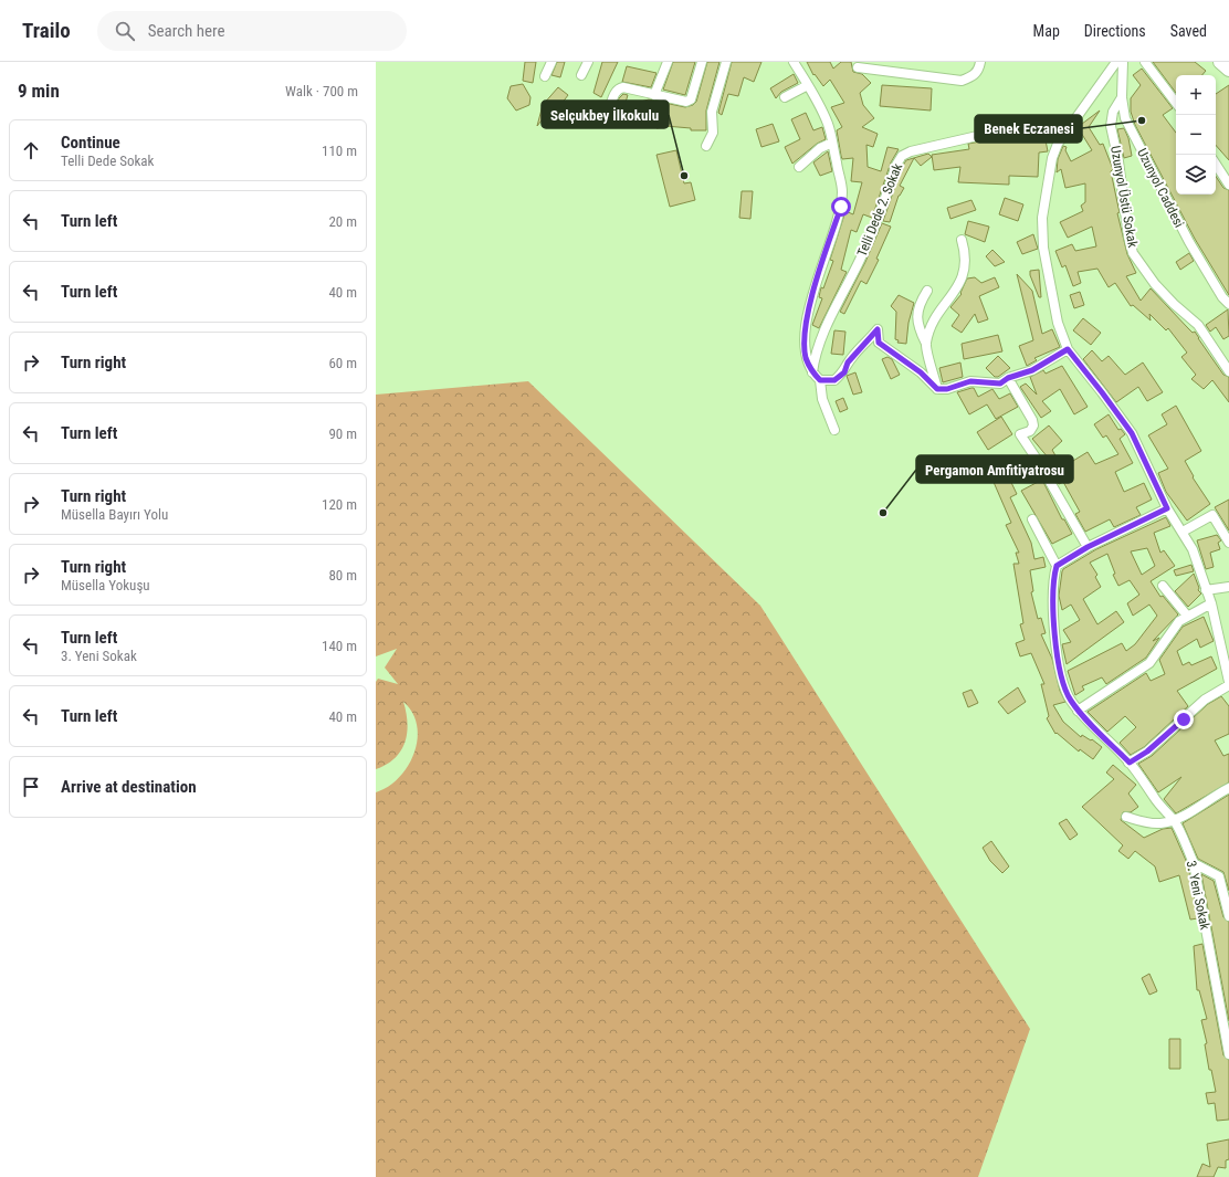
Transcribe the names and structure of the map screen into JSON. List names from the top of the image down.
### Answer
{
  "streets": {
    "street": [
      "Uzunyol Caddesi",
      "Uzunyol Üstü Sokak",
      "Telli Dede 2. Sokak",
      "3. Yeni Sokak"
    ]
  },
  "crossings": [
    ["Uzunyol Caddesi", "Uzunyol Üstü Sokak"]
  ],
  "places": ["Benek Eczanesi", "Selçukbey İlkokulu", "Pergamon Amfitiyatrosu"],
  "page": {
    "header": "Trailo",
    "search": "Search here",
    "nav": ["Map", "Directions", "Saved"],
    "heading": ["9 min", "Walk · 700 m"],
    "map_buttons": ["+", "−"],
    "list": [
      ["Continue", "Telli Dede Sokak", "110 m"],
      ["Turn left", "20 m"],
      ["Turn left", "40 m"],
      ["Turn right", "60 m"],
      ["Turn left", "90 m"],
      ["Turn right", "Müsella Bayırı Yolu", "120 m"],
      ["Turn right", "Müsella Yokuşu", "80 m"],
      ["Turn left", "3. Yeni Sokak", "140 m"],
      ["Turn left", "40 m"],
      "Arrive at destination"
    ]
  }
}
